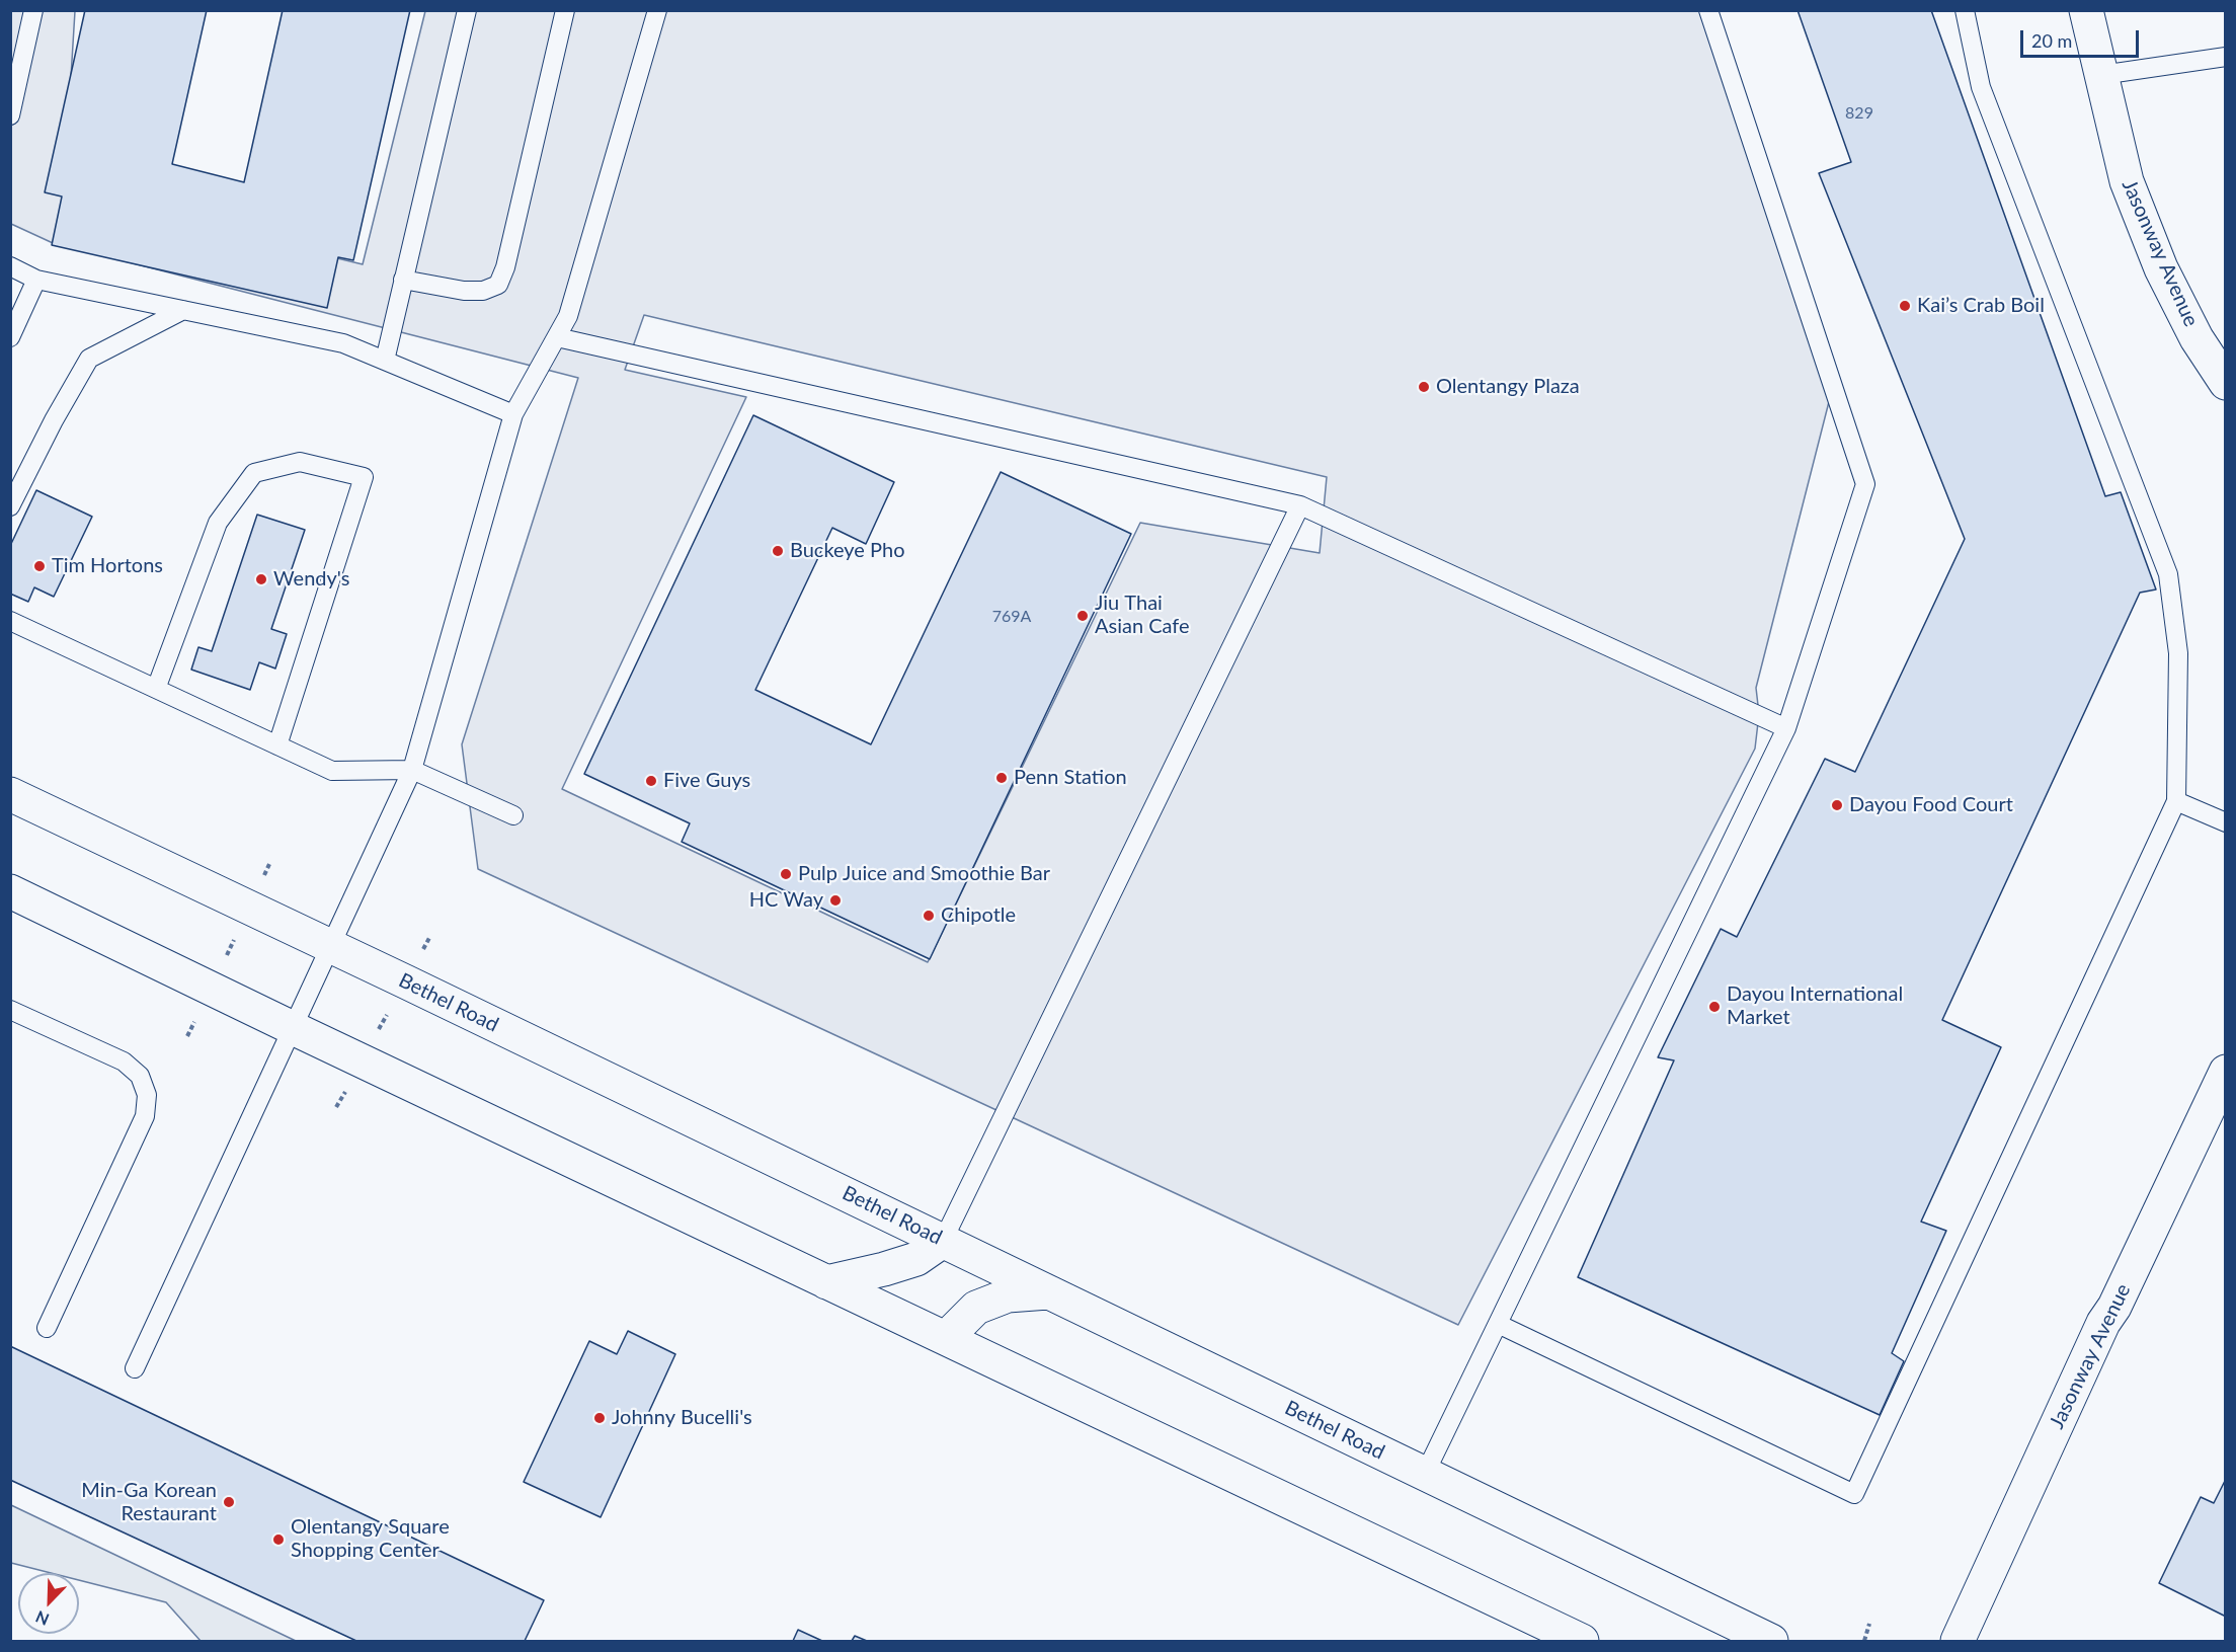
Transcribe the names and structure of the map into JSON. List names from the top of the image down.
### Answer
{
  "streets": {
    "main road": ["Jasonway Avenue", "Bethel Road"]
  },
  "places": [
    "Kai’s Crab Boil",
    "Olentangy Plaza",
    "Buckeye Pho",
    "Tim Hortons",
    "Wendy's",
    "Jiu Thai Asian Cafe",
    "Penn Station",
    "Five Guys",
    "Dayou Food Court",
    "Pulp Juice and Smoothie Bar",
    "HC Way",
    "Chipotle",
    "Dayou International Market",
    "Johnny Bucelli's",
    "Min-Ga Korean Restaurant",
    "Olentangy Square Shopping Center"
  ],
  "house_numbers": ["829", "769A"],
  "scale_bar": "20 m",
  "north": "bottom left"
}
